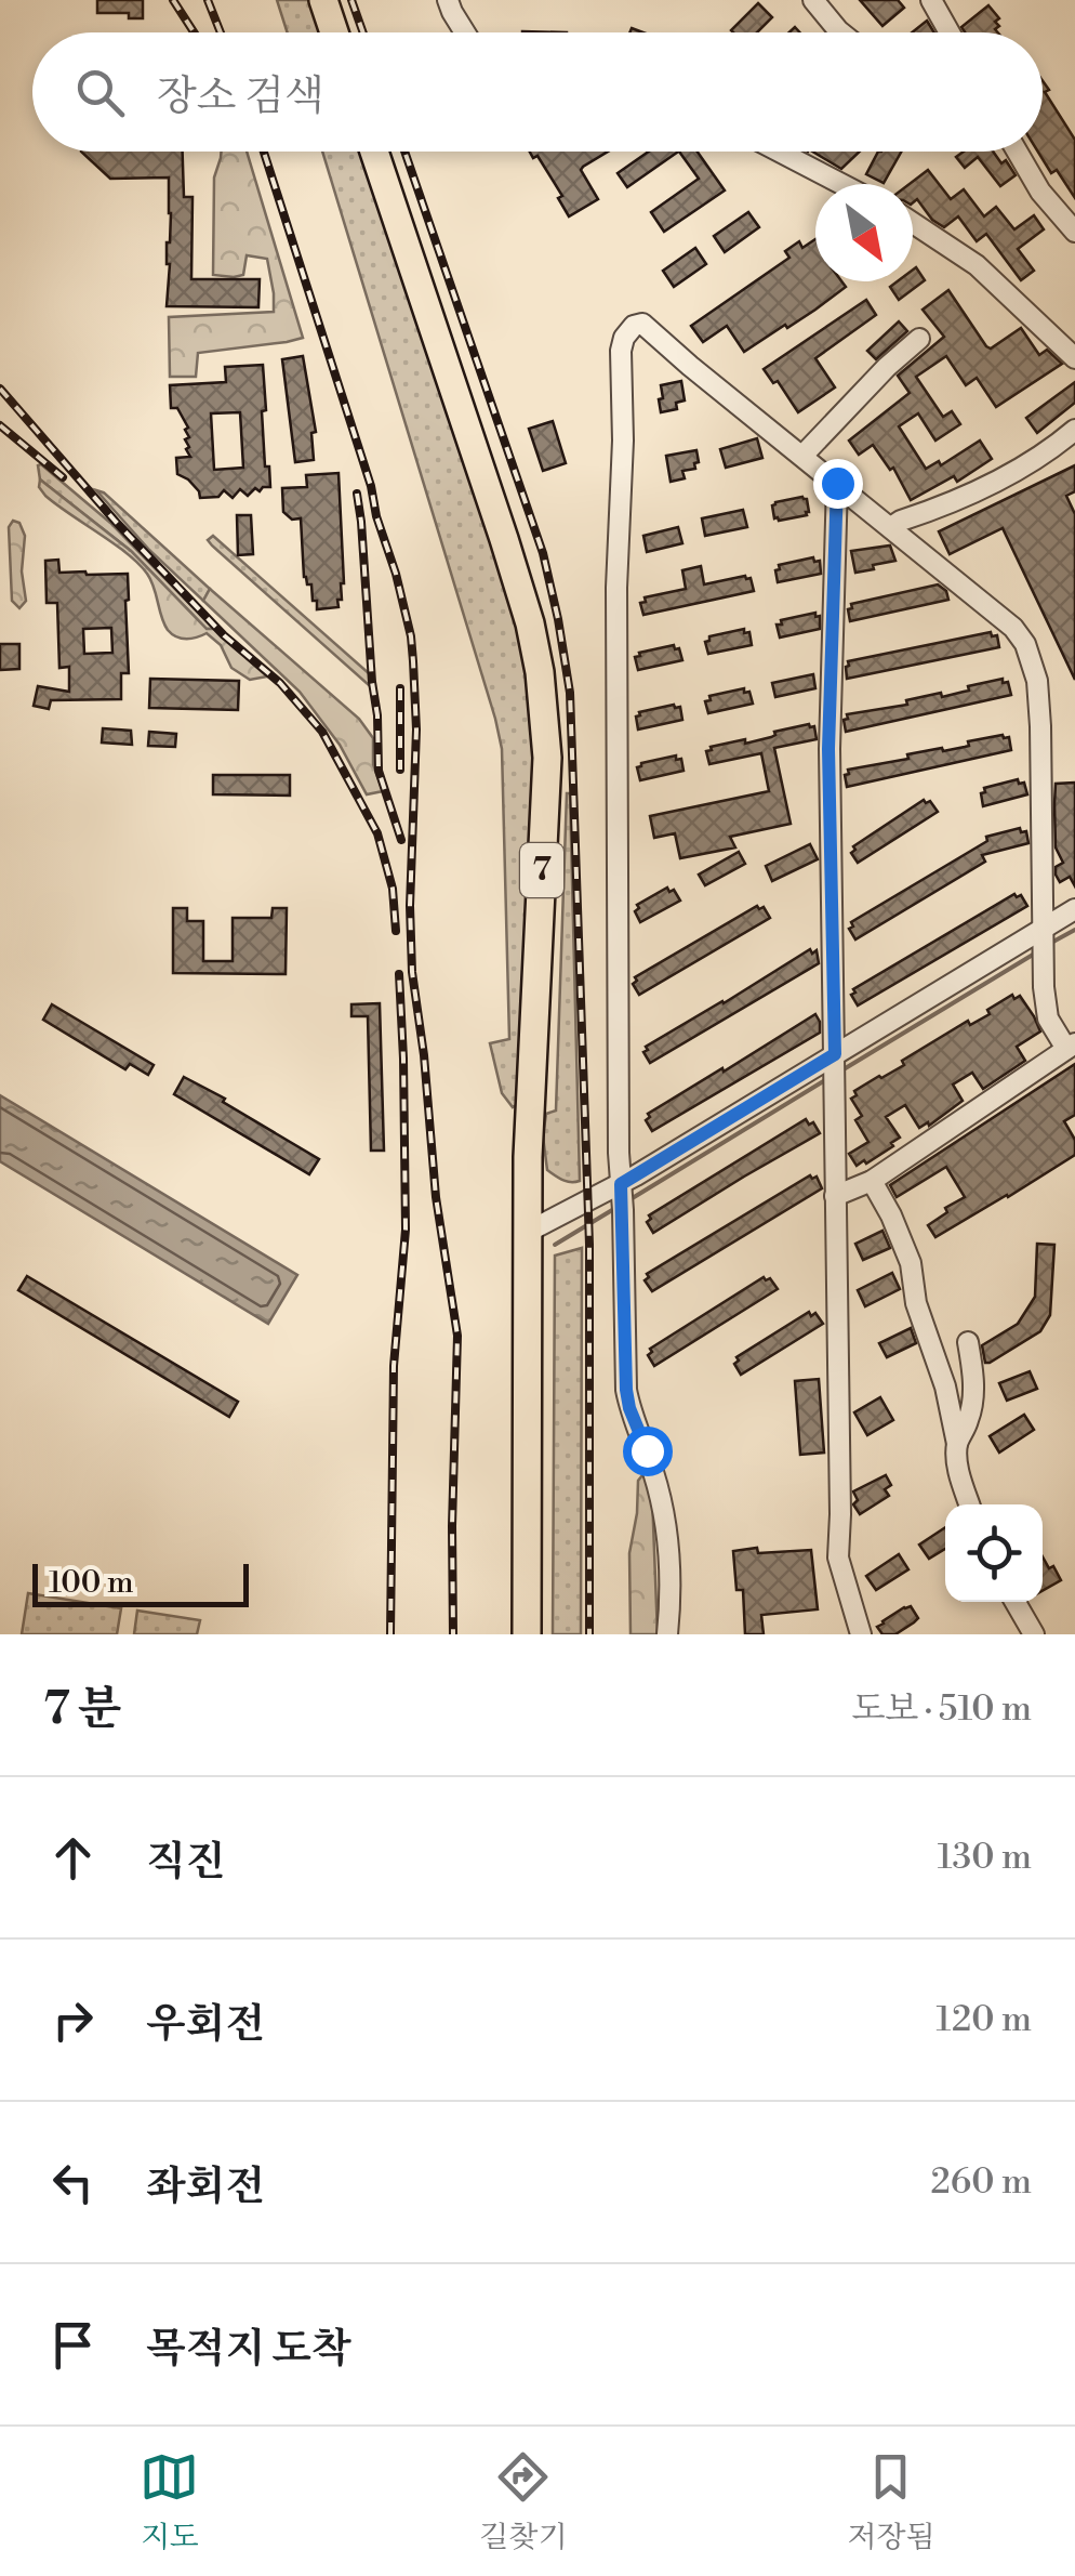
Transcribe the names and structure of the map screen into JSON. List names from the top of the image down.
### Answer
{
  "streets": {
    "highway": ["7"]
  },
  "scale_bar": "100 m",
  "north": "bottom right",
  "page": {
    "search": "장소 검색",
    "scale": "100 m",
    "heading": ["7 분", "도보 · 510 m"],
    "list": [
      ["직진", "130 m"],
      ["우회전", "120 m"],
      ["좌회전", "260 m"],
      "목적지 도착"
    ],
    "nav": ["지도", "길찾기", "저장됨"]
  }
}
